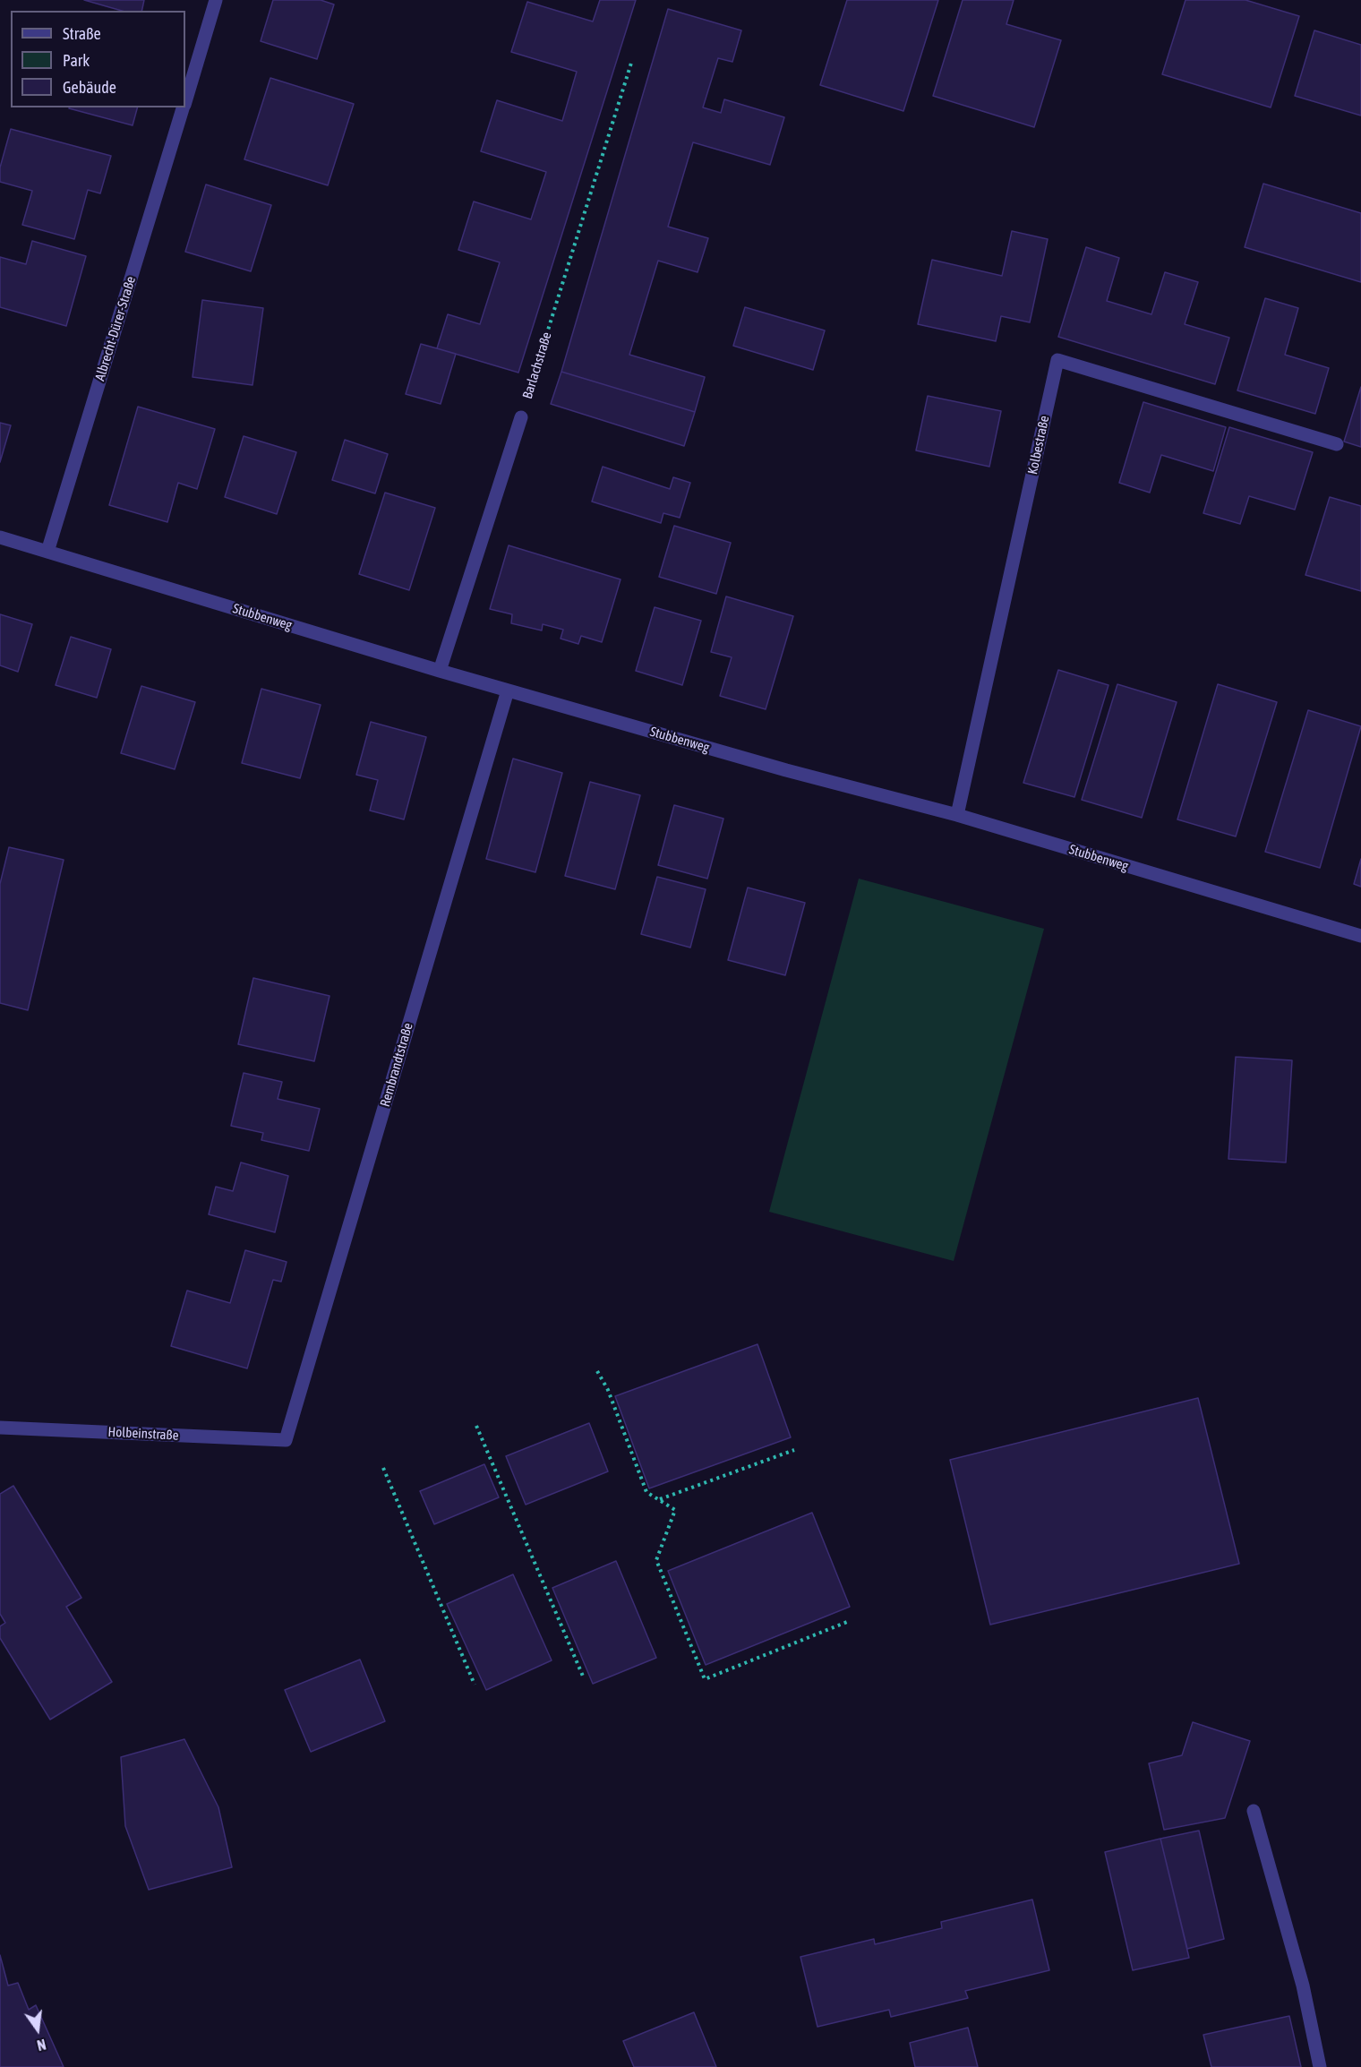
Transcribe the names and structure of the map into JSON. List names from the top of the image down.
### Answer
{
  "streets": {
    "street": [
      "Albrecht-Dürer-Straße",
      "Barlachstraße",
      "Kolbestraße",
      "Stubbenweg",
      "Rembrandtstraße",
      "Holbeinstraße"
    ]
  },
  "crossings": [
    ["Albrecht-Dürer-Straße", "Stubbenweg"],
    ["Barlachstraße", "Stubbenweg"],
    ["Kolbestraße", "Stubbenweg"],
    ["Stubbenweg", "Rembrandtstraße"],
    ["Rembrandtstraße", "Holbeinstraße"]
  ],
  "legend": ["Straße", "Park", "Gebäude"],
  "north": "bottom"
}
